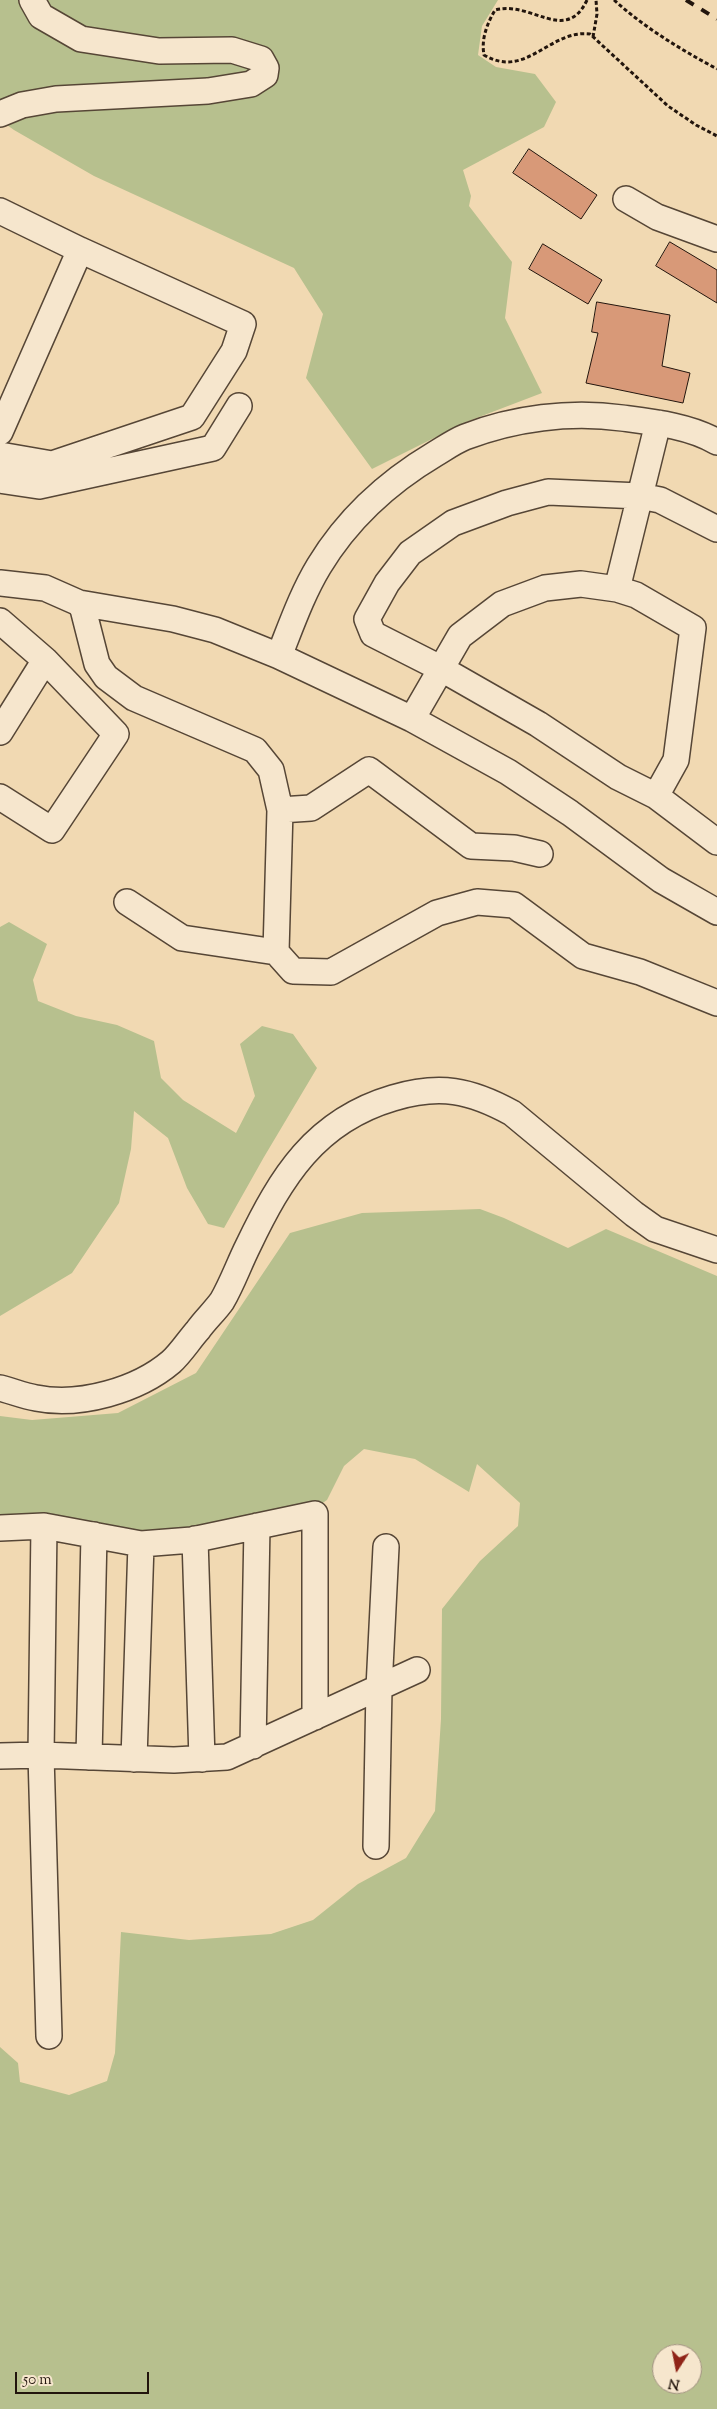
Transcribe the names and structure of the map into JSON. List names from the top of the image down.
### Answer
{
  "scale_bar": "50 m",
  "north": "bottom"
}
